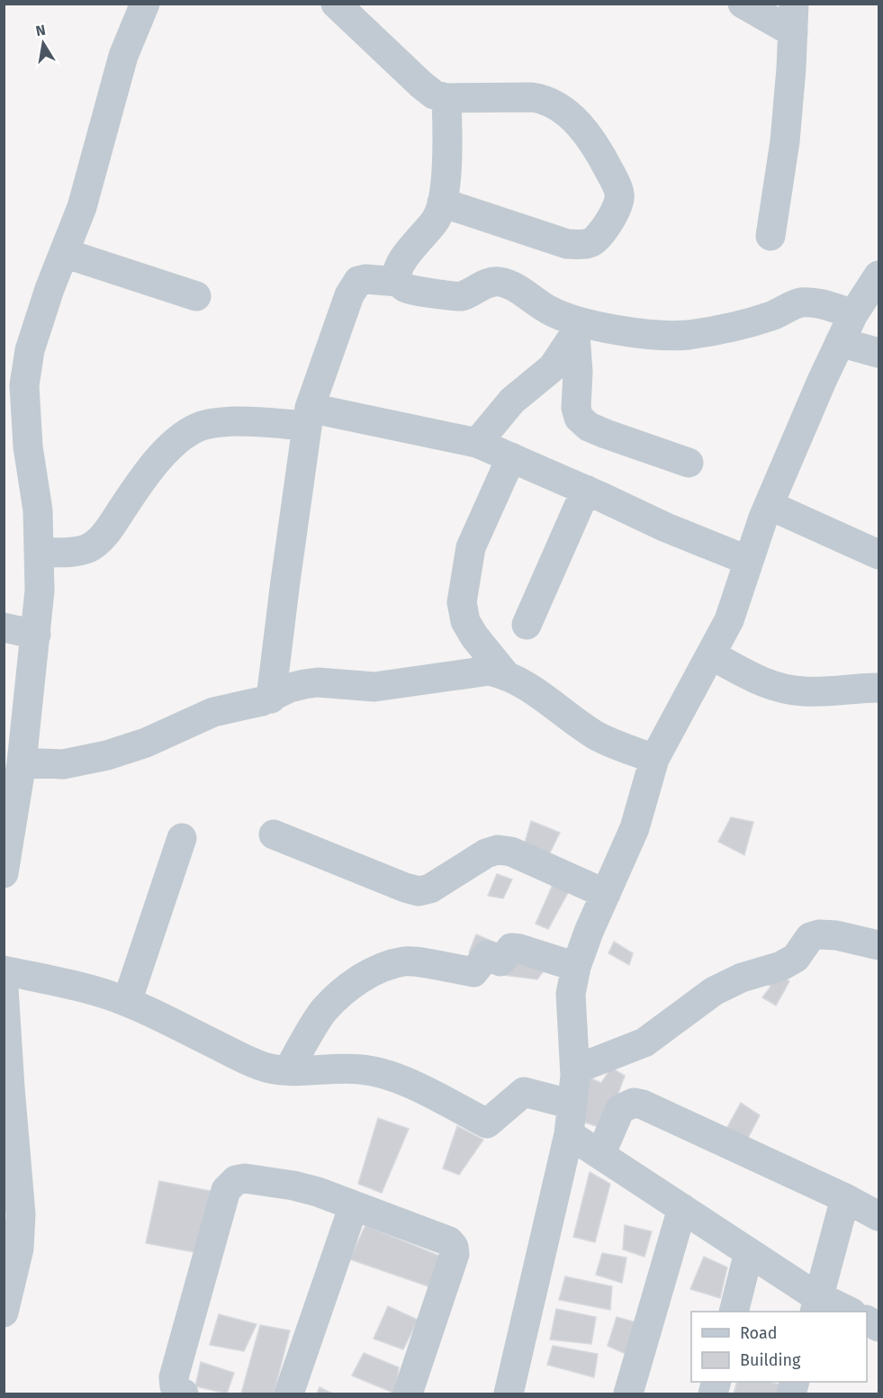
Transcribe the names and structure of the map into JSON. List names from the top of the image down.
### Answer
{
  "legend": ["Road", "Building"],
  "north": "top"
}
